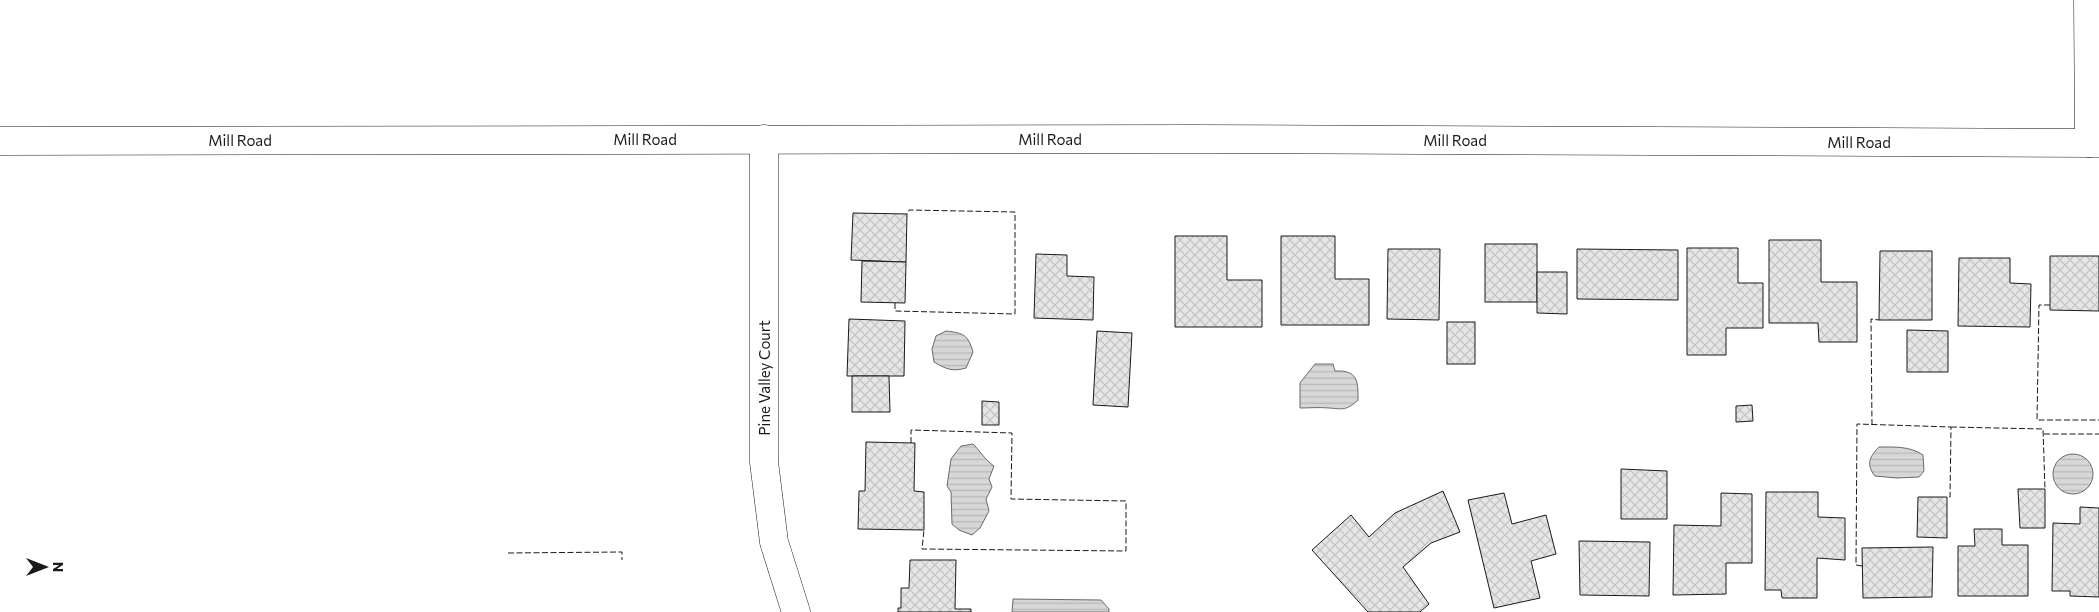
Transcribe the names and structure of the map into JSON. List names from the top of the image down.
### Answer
{
  "streets": {
    "street": ["Mill Road", "Pine Valley Court"]
  },
  "crossings": [
    ["Mill Road", "Pine Valley Court"]
  ],
  "north": "right"
}
